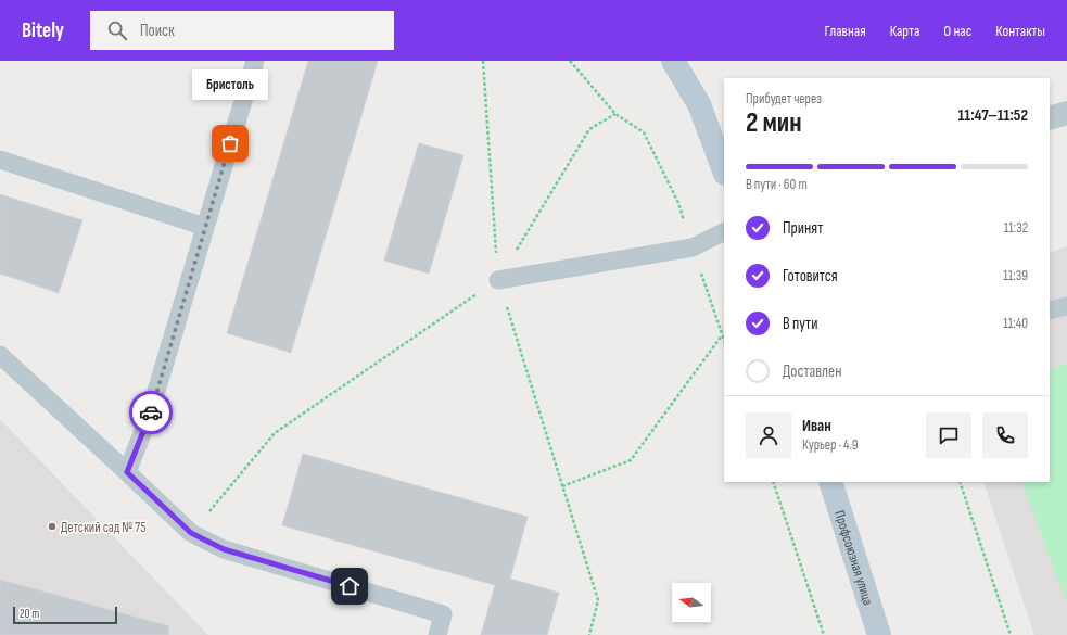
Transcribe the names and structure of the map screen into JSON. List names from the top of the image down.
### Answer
{
  "streets": {
    "main road": ["Профсоюзная улица"]
  },
  "places": ["Бристоль", "Детский сад № 75"],
  "scale_bar": "20 m",
  "north": "left",
  "page": {
    "header": "Bitely",
    "search": "Поиск",
    "nav": [
      "Главная",
      "Карта",
      "О нас",
      "Контакты"
    ],
    "bubble": "Бристоль",
    "heading": ["2 мин", "Прибудет через", "11:47–11:52"],
    "panel": ["Иван", "Курьер · 4.9"],
    "bar": "В пути · 60 m",
    "list": [
      ["Принят", "11:32"],
      ["Готовится", "11:39"],
      ["В пути", "11:40"],
      "Доставлен"
    ],
    "scale": "20 m"
  }
}
